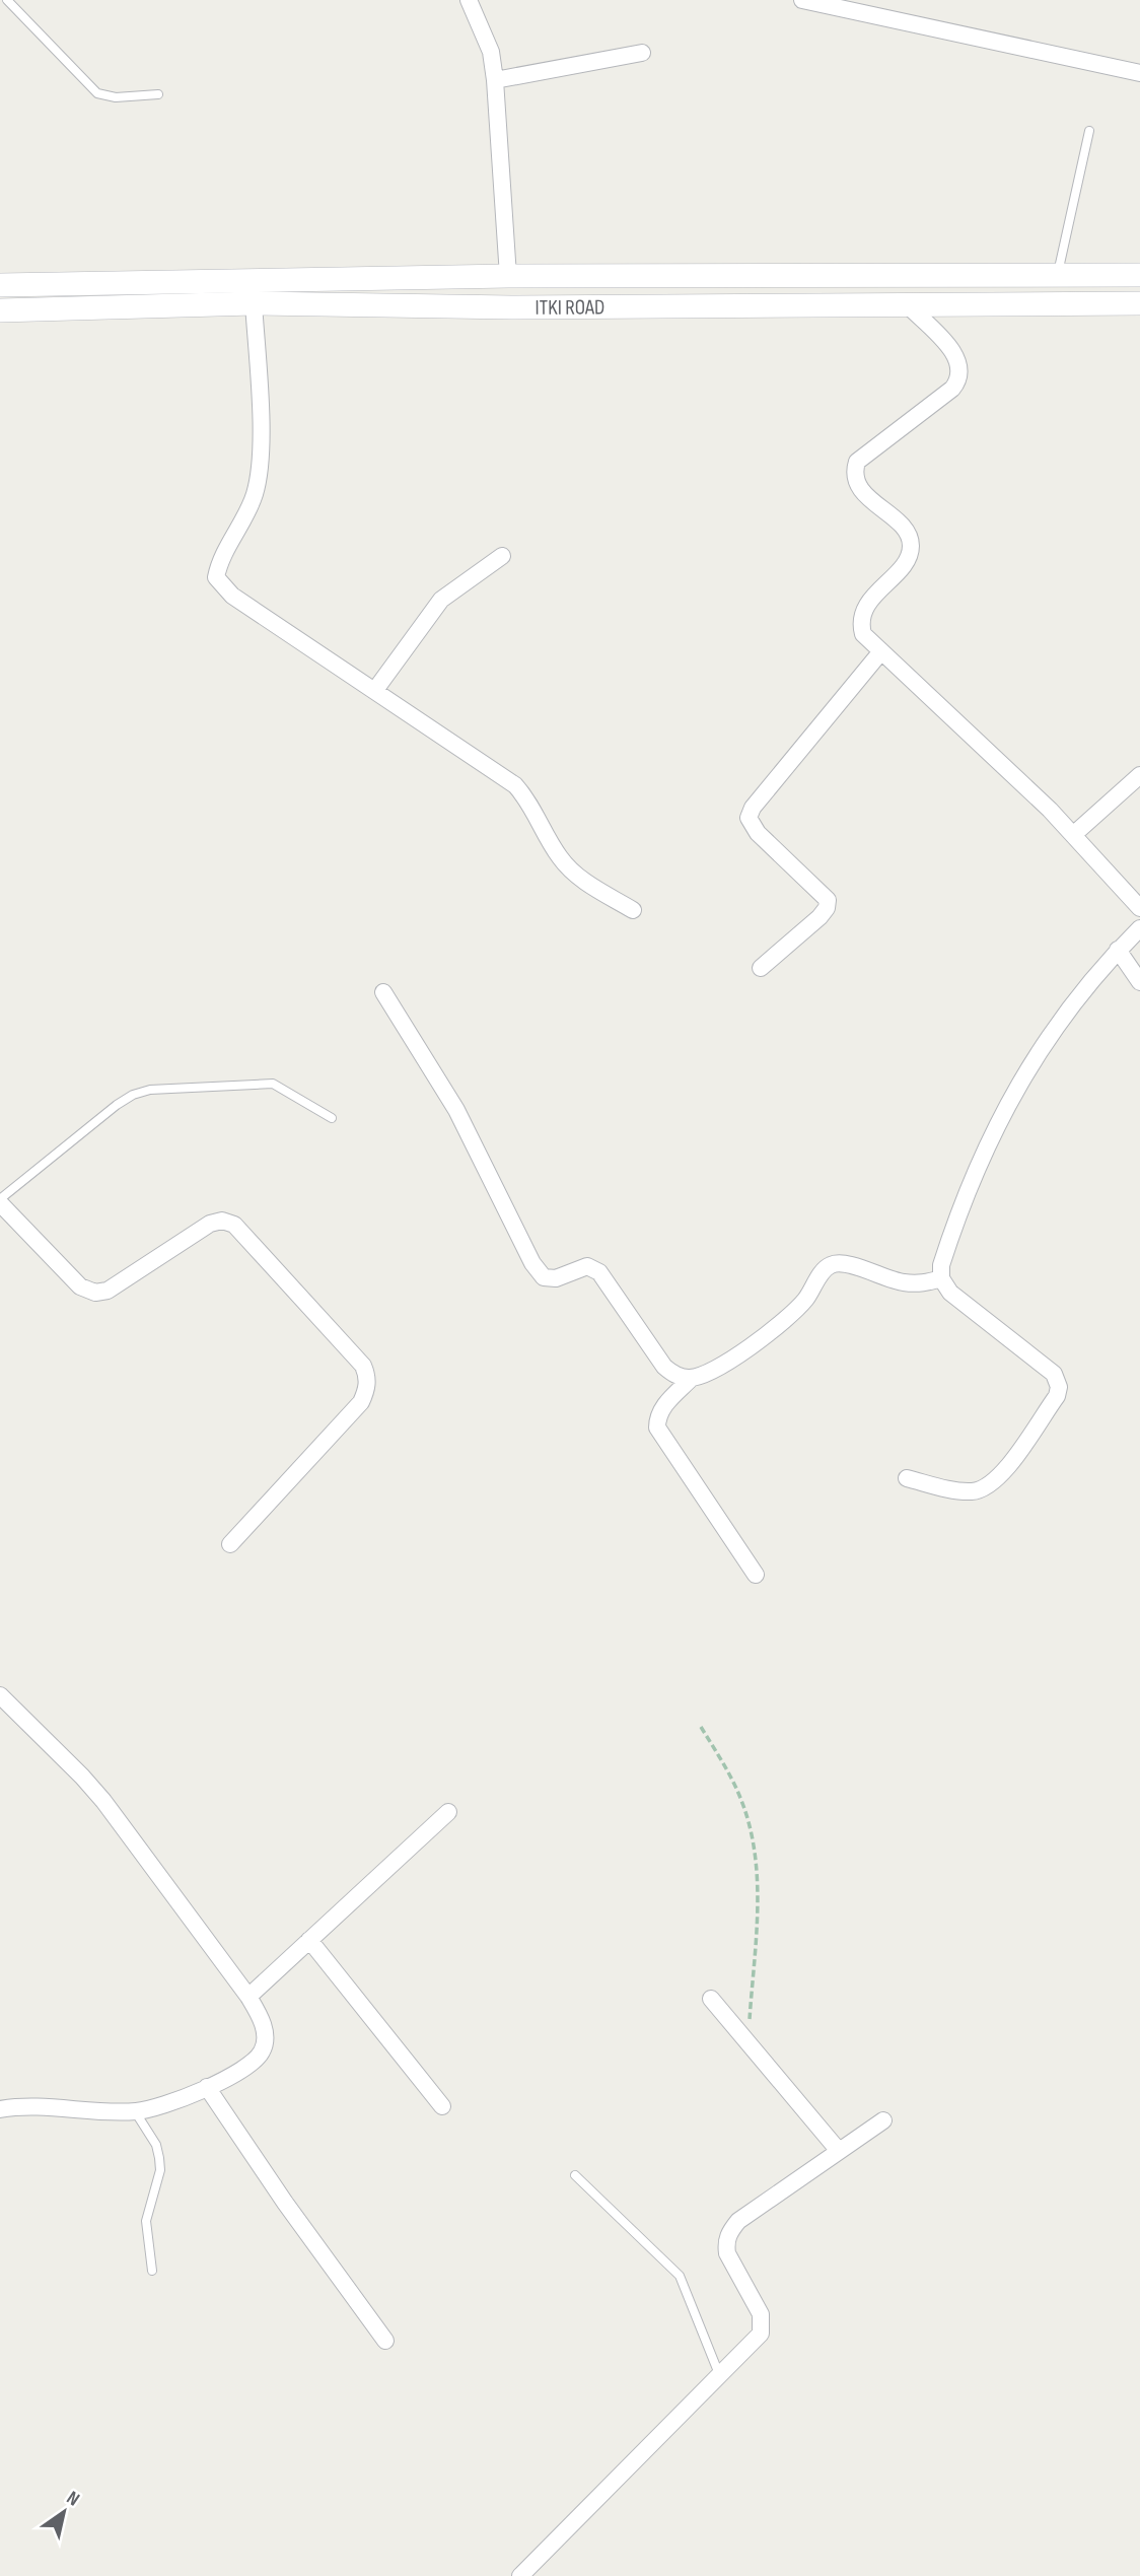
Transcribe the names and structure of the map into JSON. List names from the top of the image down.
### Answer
{
  "streets": {
    "main road": ["ITKI ROAD"]
  },
  "north": "top right"
}
